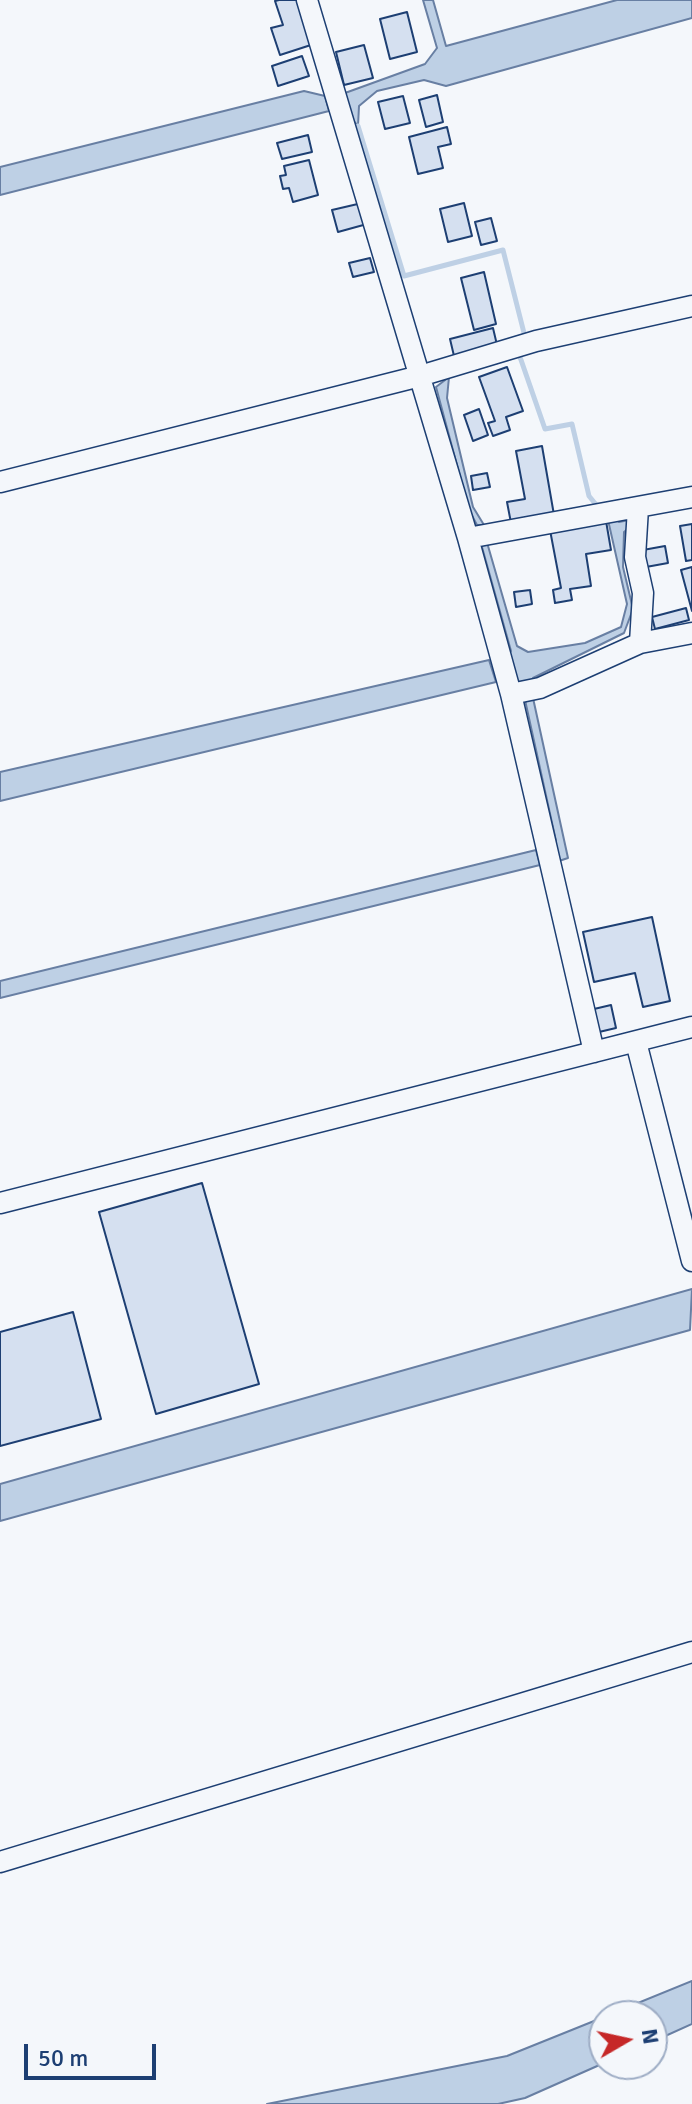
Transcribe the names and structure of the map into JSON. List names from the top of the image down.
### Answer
{
  "scale_bar": "50 m",
  "north": "right"
}
